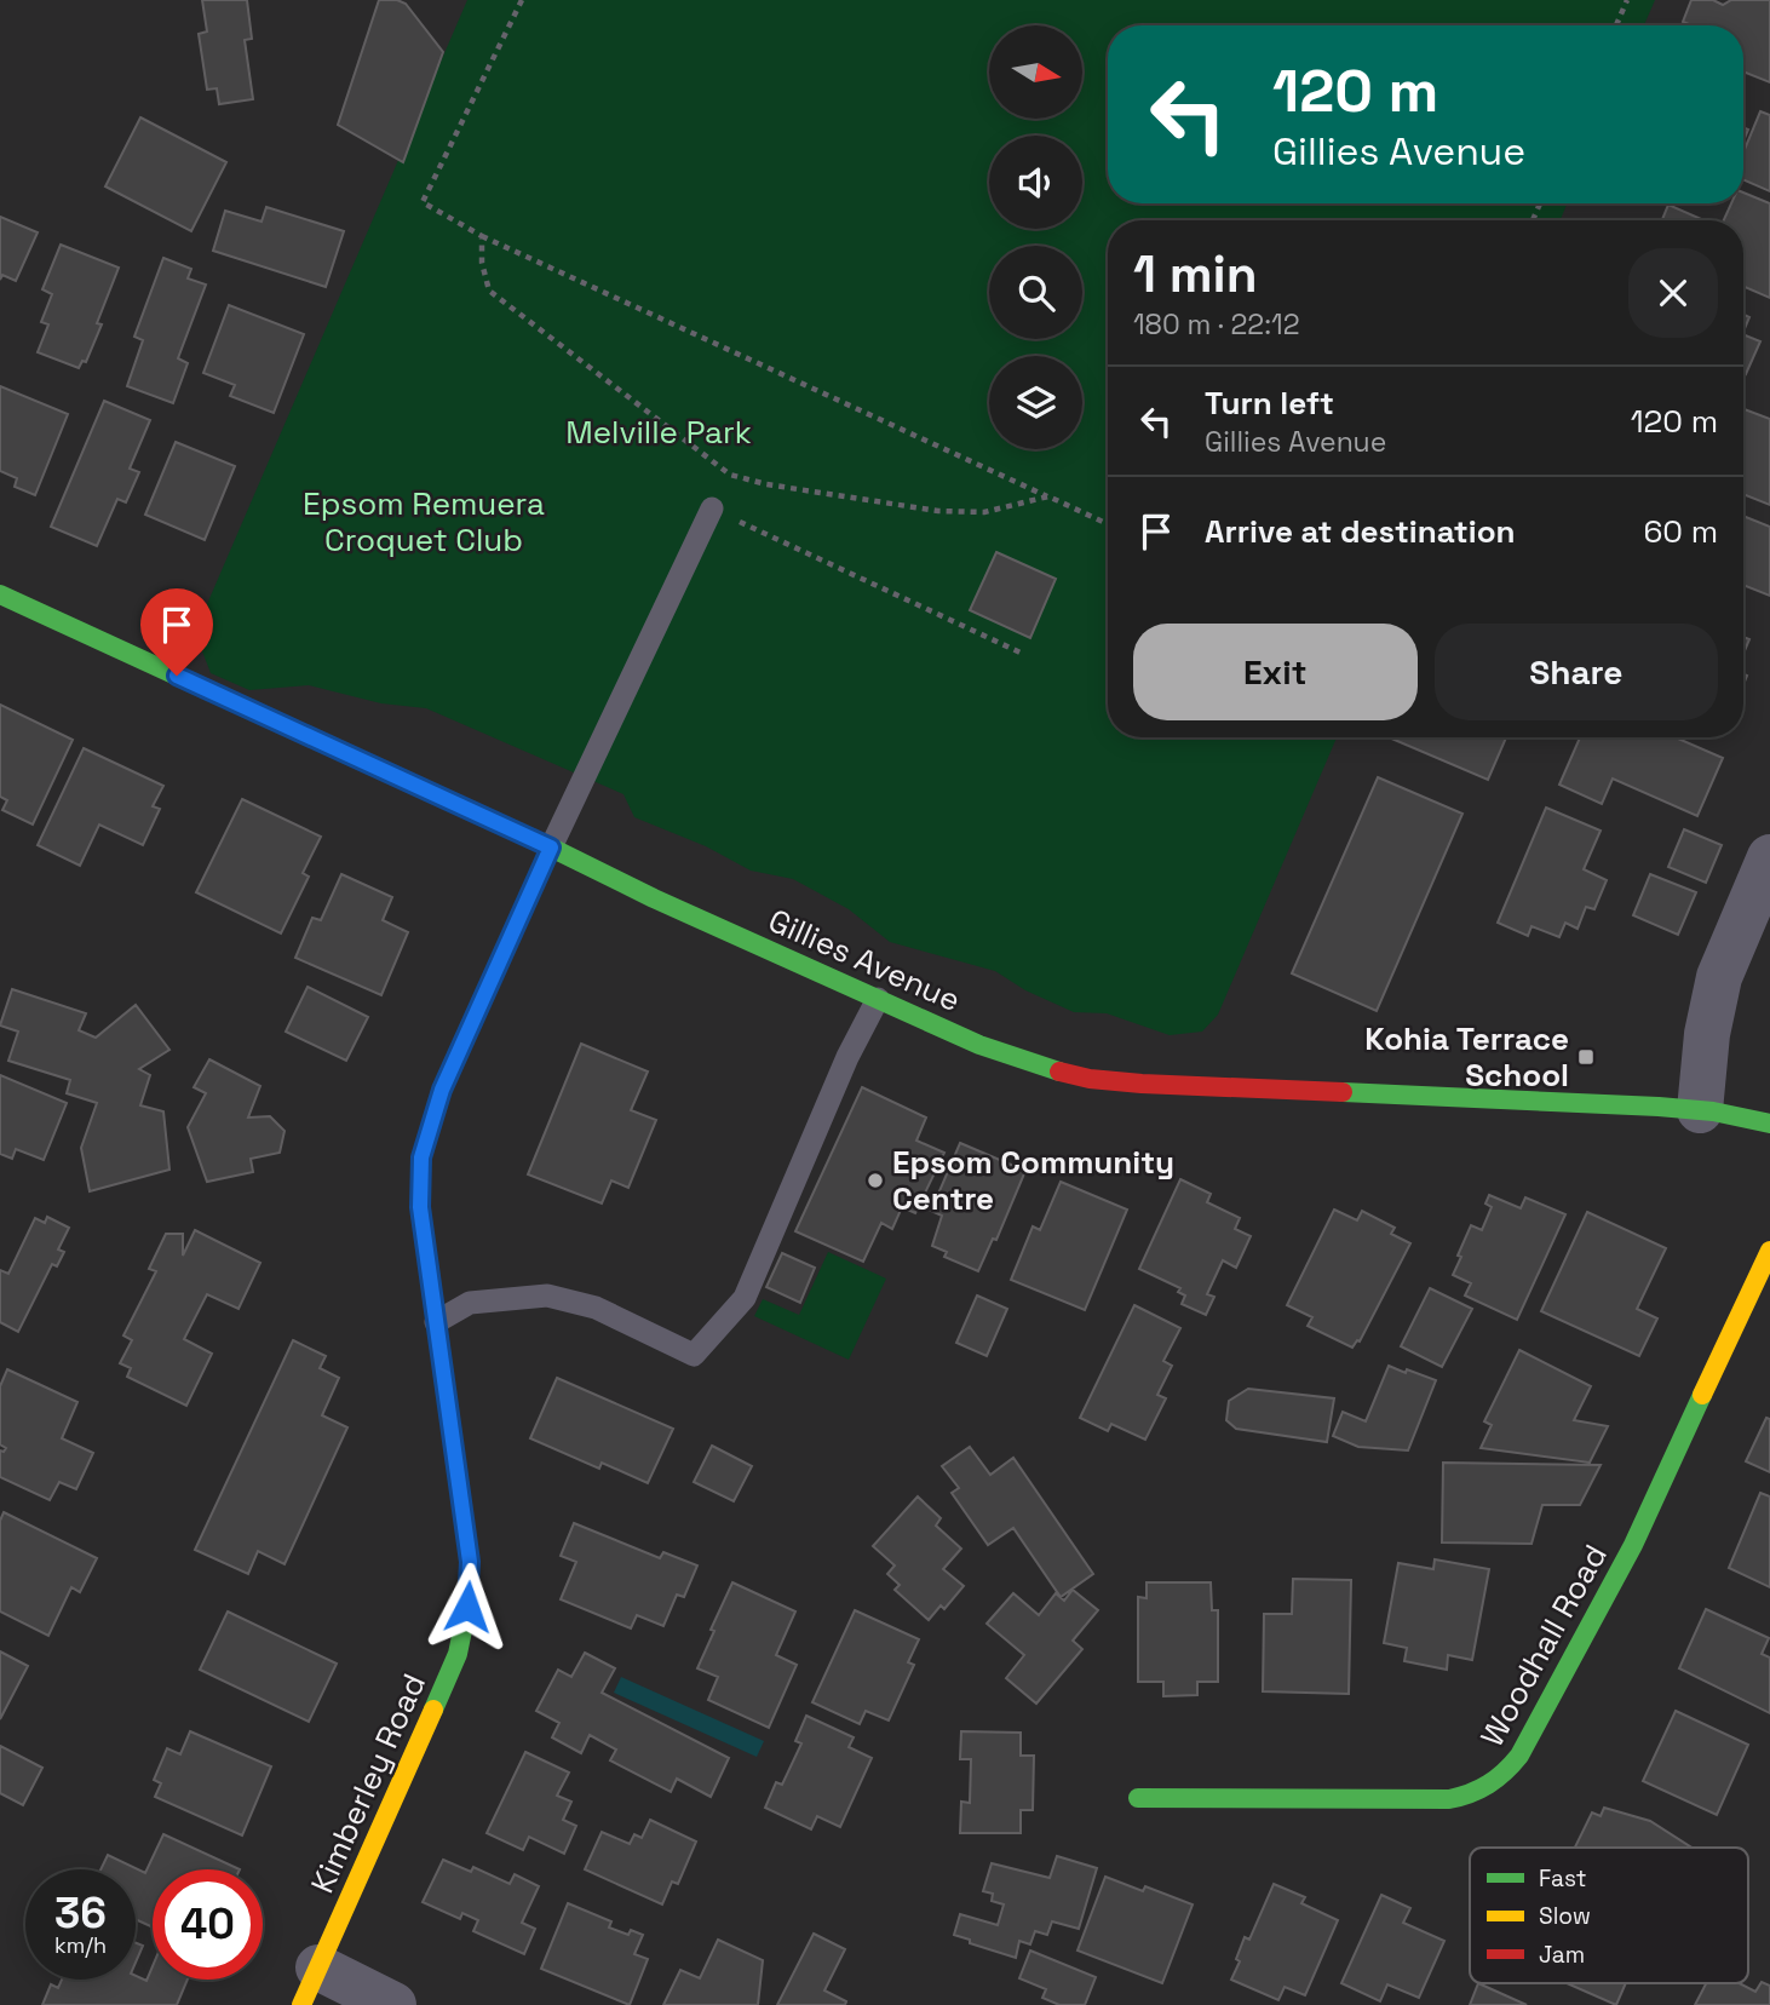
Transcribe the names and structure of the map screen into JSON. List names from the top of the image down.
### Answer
{
  "streets": {
    "street": ["Gillies Avenue", "Woodhall Road", "Kimberley Road"]
  },
  "crossings": [
    ["Gillies Avenue", "Kimberley Road"]
  ],
  "parks": ["Melville Park", "Epsom Remuera Croquet Club"],
  "places": {
    "transit": ["Kohia Terrace School"],
    "other": ["Epsom Community Centre"]
  },
  "legend": ["Fast", "Slow", "Jam"],
  "north": "right",
  "page": {
    "turn": ["120 m", "Gillies Avenue"],
    "heading": ["1 min", "180 m · 22:12"],
    "list": [
      {
        "name": "Turn left",
        "note": "Gillies Avenue",
        "value": "120 m"
      },
      {
        "name": "Arrive at destination",
        "value": "60 m"
      }
    ],
    "buttons": ["Exit", "Share"],
    "speed": "36 km/h",
    "limit": "40"
  }
}
